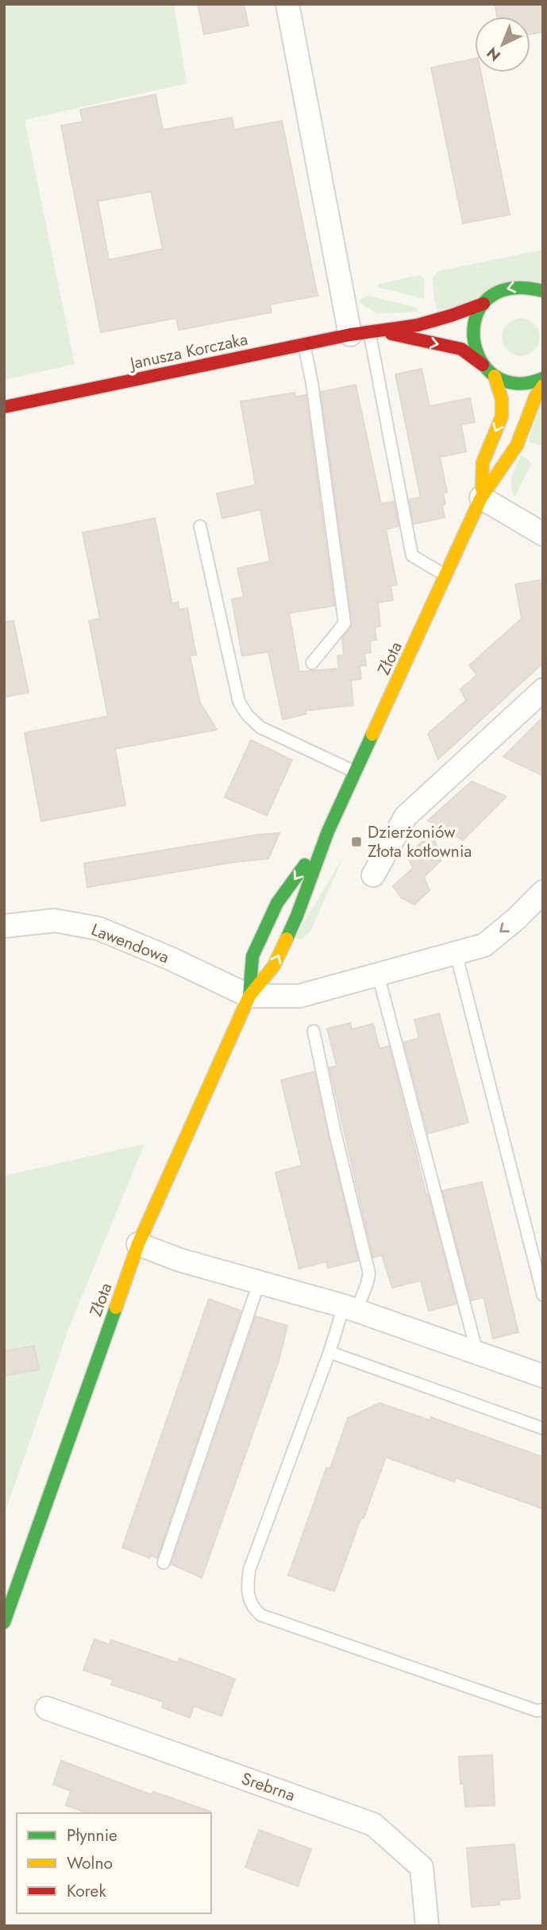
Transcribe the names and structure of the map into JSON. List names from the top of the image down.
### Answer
{
  "streets": {
    "street": [
      "Janusza Korczaka",
      "Złota",
      "Lawendowa",
      "Srebrna"
    ]
  },
  "crossings": [
    ["Janusza Korczaka", "Złota"],
    ["Złota", "Lawendowa"]
  ],
  "places": {
    "transit": ["Dzierżoniów Złota kotłownia"]
  },
  "legend": ["Płynnie", "Wolno", "Korek"],
  "north": "bottom left"
}
